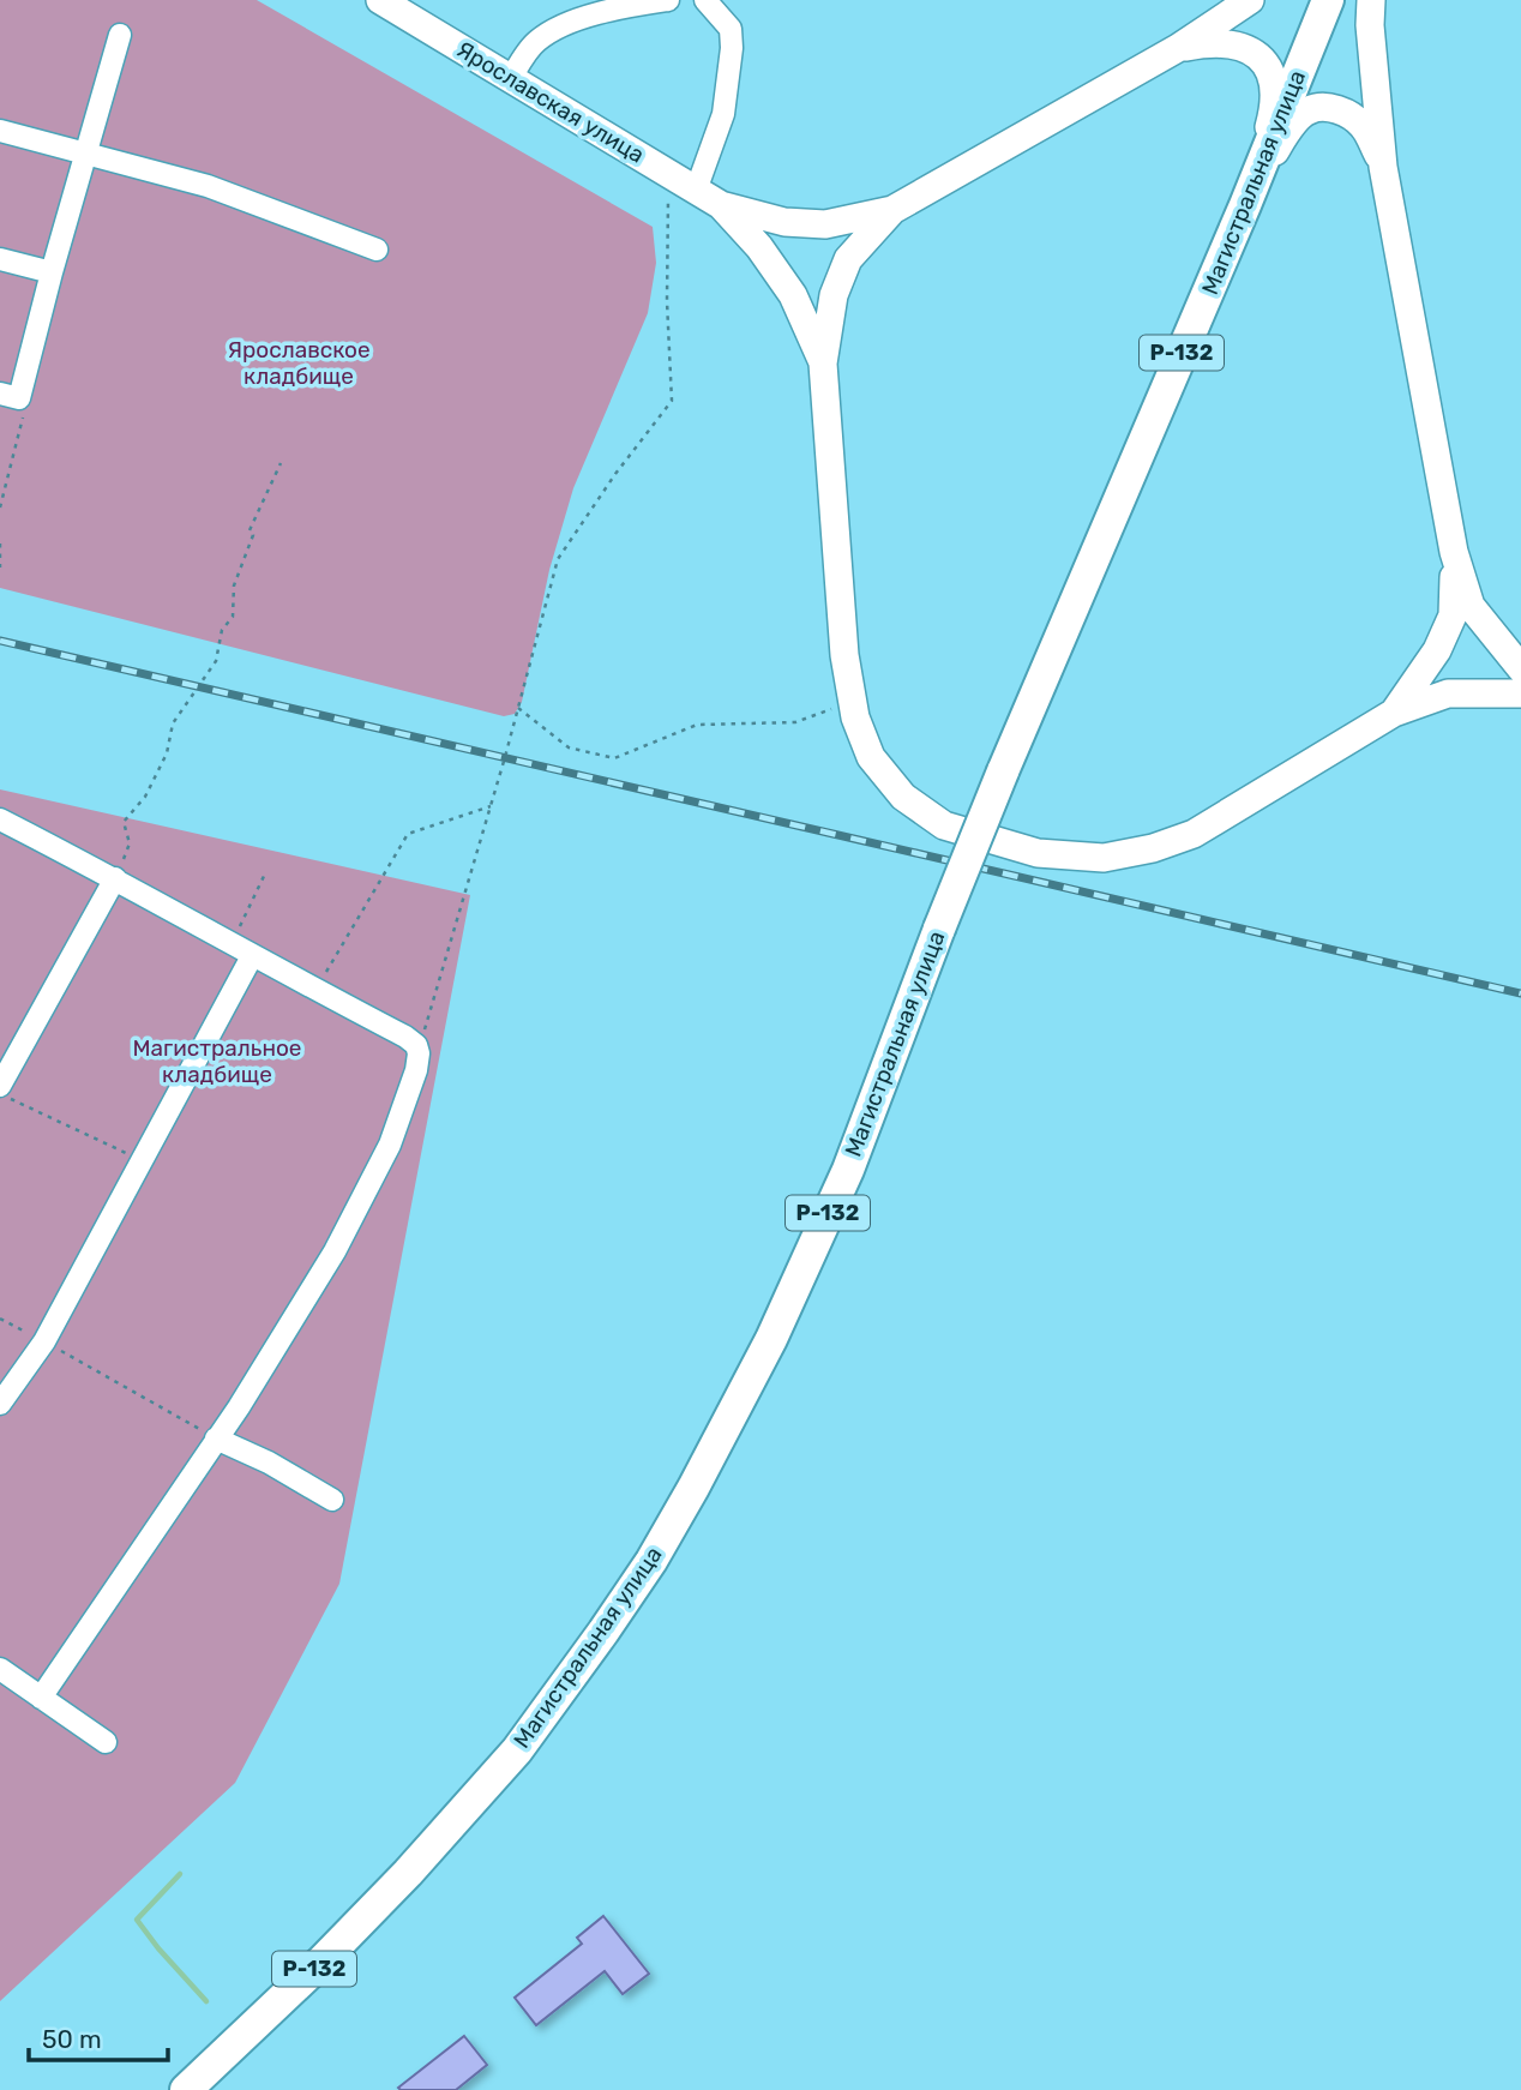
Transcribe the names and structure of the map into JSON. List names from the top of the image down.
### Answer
{
  "streets": {
    "highway": ["Магистральная улица", "Р-132"],
    "main road": ["Ярославская улица"]
  },
  "parks": ["Ярославское кладбище", "Магистральное кладбище"],
  "scale_bar": "50 m"
}
